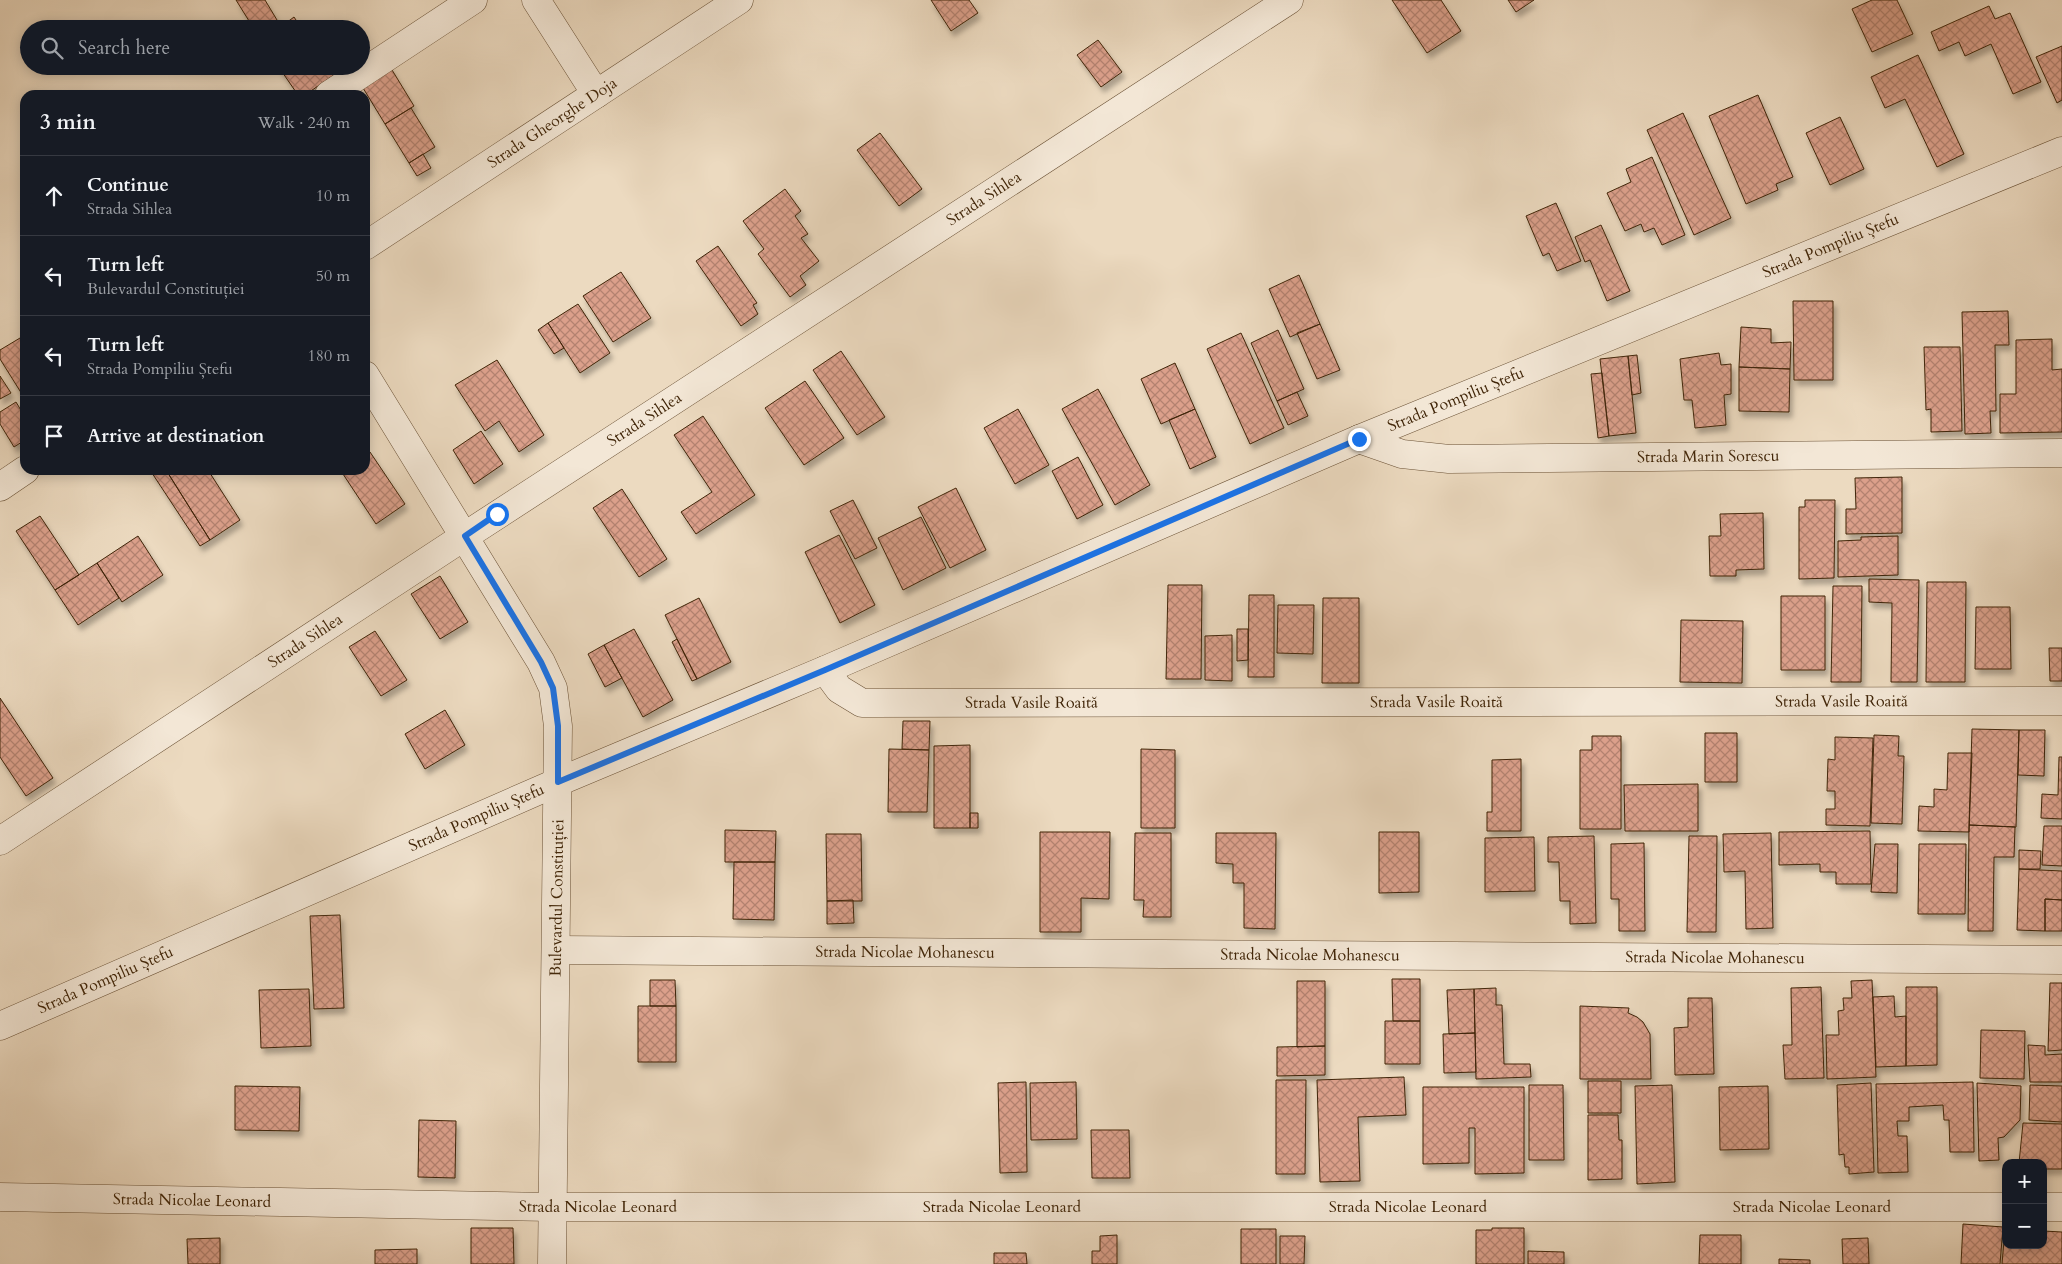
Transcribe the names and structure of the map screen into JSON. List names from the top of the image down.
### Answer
{
  "streets": {
    "street": [
      "Strada Gheorghe Doja",
      "Strada Sihlea",
      "Strada Pompiliu Ștefu",
      "Strada Marin Sorescu",
      "Strada Vasile Roaită",
      "Bulevardul Constituției",
      "Strada Nicolae Mohanescu",
      "Strada Nicolae Leonard"
    ]
  },
  "crossings": [
    ["Strada Sihlea", "Bulevardul Constituției"],
    ["Strada Pompiliu Ștefu", "Strada Marin Sorescu"],
    ["Strada Pompiliu Ștefu", "Strada Vasile Roaită"],
    ["Strada Pompiliu Ștefu", "Bulevardul Constituției"],
    ["Bulevardul Constituției", "Strada Nicolae Mohanescu"],
    ["Bulevardul Constituției", "Strada Nicolae Leonard"]
  ],
  "page": {
    "search": "Search here",
    "heading": ["3 min", "Walk · 240 m"],
    "list": [
      ["Continue", "Strada Sihlea", "10 m"],
      ["Turn left", "Bulevardul Constituției", "50 m"],
      ["Turn left", "Strada Pompiliu Ștefu", "180 m"],
      "Arrive at destination"
    ],
    "map_buttons": ["+", "−"]
  }
}
